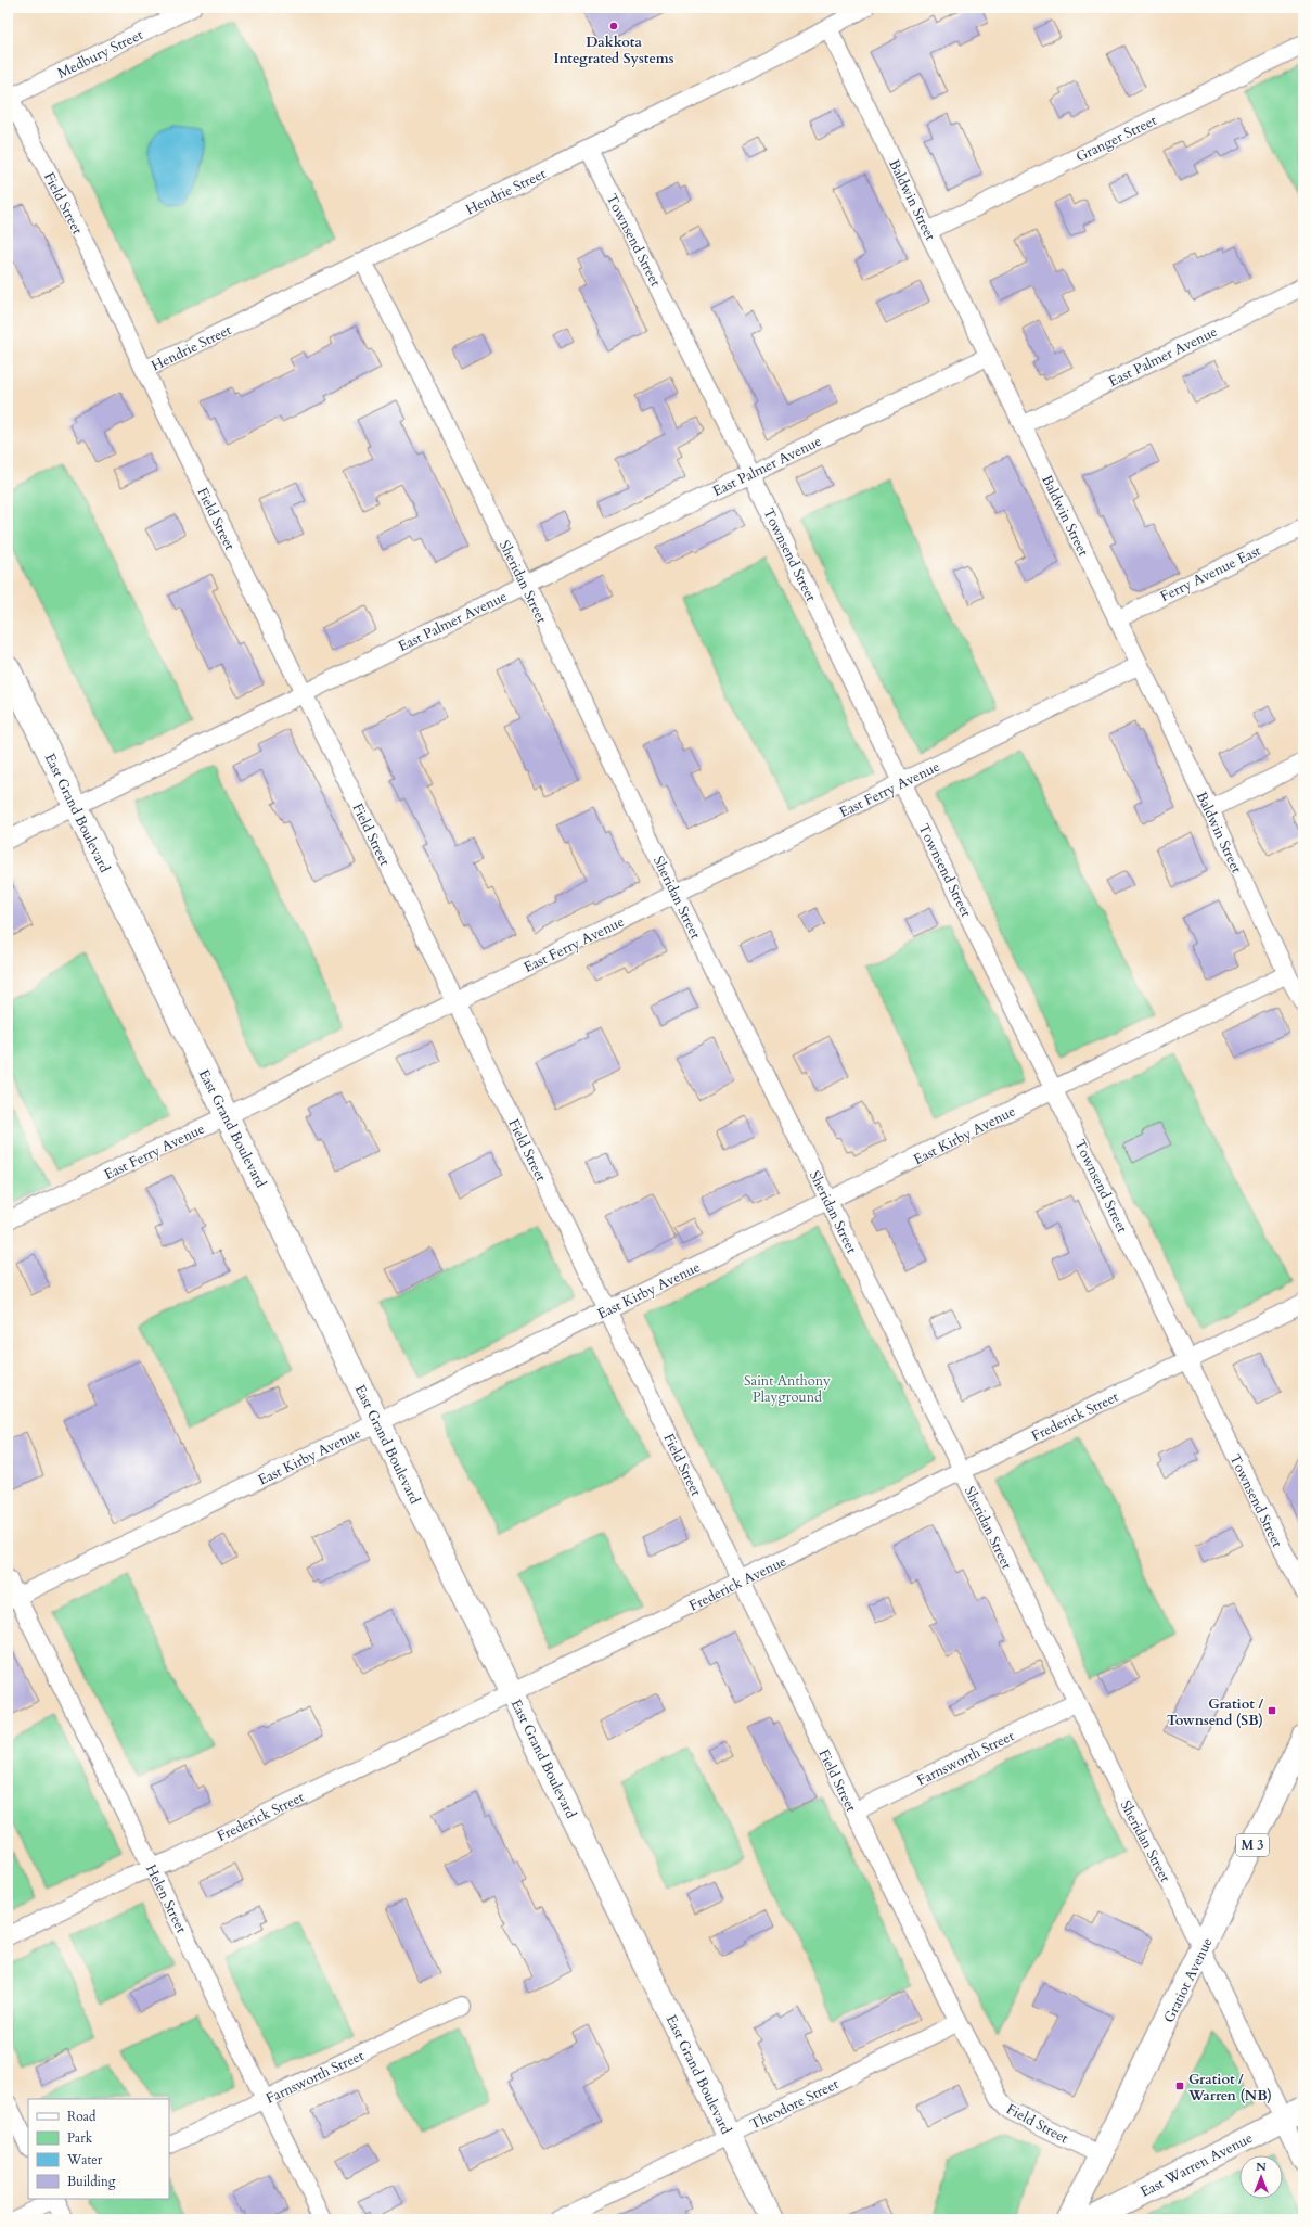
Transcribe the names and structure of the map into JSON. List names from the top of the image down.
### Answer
{
  "streets": {
    "main road": [
      "East Grand Boulevard",
      "M 3",
      "Gratiot Avenue",
      "East Warren Avenue"
    ],
    "street": [
      "Medbury Street",
      "Granger Street",
      "Hendrie Street",
      "Baldwin Street",
      "Field Street",
      "Townsend Street",
      "East Palmer Avenue",
      "Ferry Avenue East",
      "Sheridan Street",
      "East Ferry Avenue",
      "East Kirby Avenue",
      "Frederick Street",
      "Frederick Avenue",
      "Farnsworth Street",
      "Helen Street",
      "Theodore Street"
    ]
  },
  "crossings": [
    ["Medbury Street", "Field Street"],
    ["Granger Street", "Baldwin Street"],
    ["Hendrie Street", "Baldwin Street"],
    ["Hendrie Street", "Field Street"],
    ["Hendrie Street", "Townsend Street"],
    ["Hendrie Street", "Sheridan Street"],
    ["Baldwin Street", "East Palmer Avenue"],
    ["Baldwin Street", "Ferry Avenue East"],
    ["Baldwin Street", "East Ferry Avenue"],
    ["Baldwin Street", "East Kirby Avenue"],
    ["Field Street", "East Palmer Avenue"],
    ["Field Street", "East Ferry Avenue"],
    ["Field Street", "East Kirby Avenue"],
    ["Field Street", "Frederick Avenue"],
    ["Field Street", "Farnsworth Street"],
    ["Field Street", "Gratiot Avenue"],
    ["Field Street", "Theodore Street"],
    ["Townsend Street", "East Palmer Avenue"],
    ["Townsend Street", "East Ferry Avenue"],
    ["Townsend Street", "East Kirby Avenue"],
    ["Townsend Street", "Frederick Street"],
    ["East Palmer Avenue", "Sheridan Street"],
    ["East Palmer Avenue", "East Grand Boulevard"],
    ["Sheridan Street", "East Ferry Avenue"],
    ["Sheridan Street", "East Kirby Avenue"],
    ["Sheridan Street", "Frederick Street"],
    ["Sheridan Street", "Frederick Avenue"],
    ["Sheridan Street", "Farnsworth Street"],
    ["Sheridan Street", "Gratiot Avenue"],
    ["Sheridan Street", "East Warren Avenue"],
    ["East Ferry Avenue", "East Grand Boulevard"],
    ["East Grand Boulevard", "East Kirby Avenue"],
    ["East Grand Boulevard", "Frederick Street"],
    ["East Grand Boulevard", "Frederick Avenue"],
    ["East Grand Boulevard", "Theodore Street"],
    ["East Kirby Avenue", "Helen Street"],
    ["Frederick Street", "Frederick Avenue"],
    ["Frederick Street", "Helen Street"],
    ["Farnsworth Street", "Helen Street"]
  ],
  "parks": ["Saint Anthony Playground"],
  "places": {
    "other": ["Dakkota Integrated Systems"],
    "transit": ["Gratiot / Townsend (SB)", "Gratiot / Warren (NB)"]
  },
  "legend": [
    "Road",
    "Park",
    "Water",
    "Building"
  ],
  "north": "top"
}
